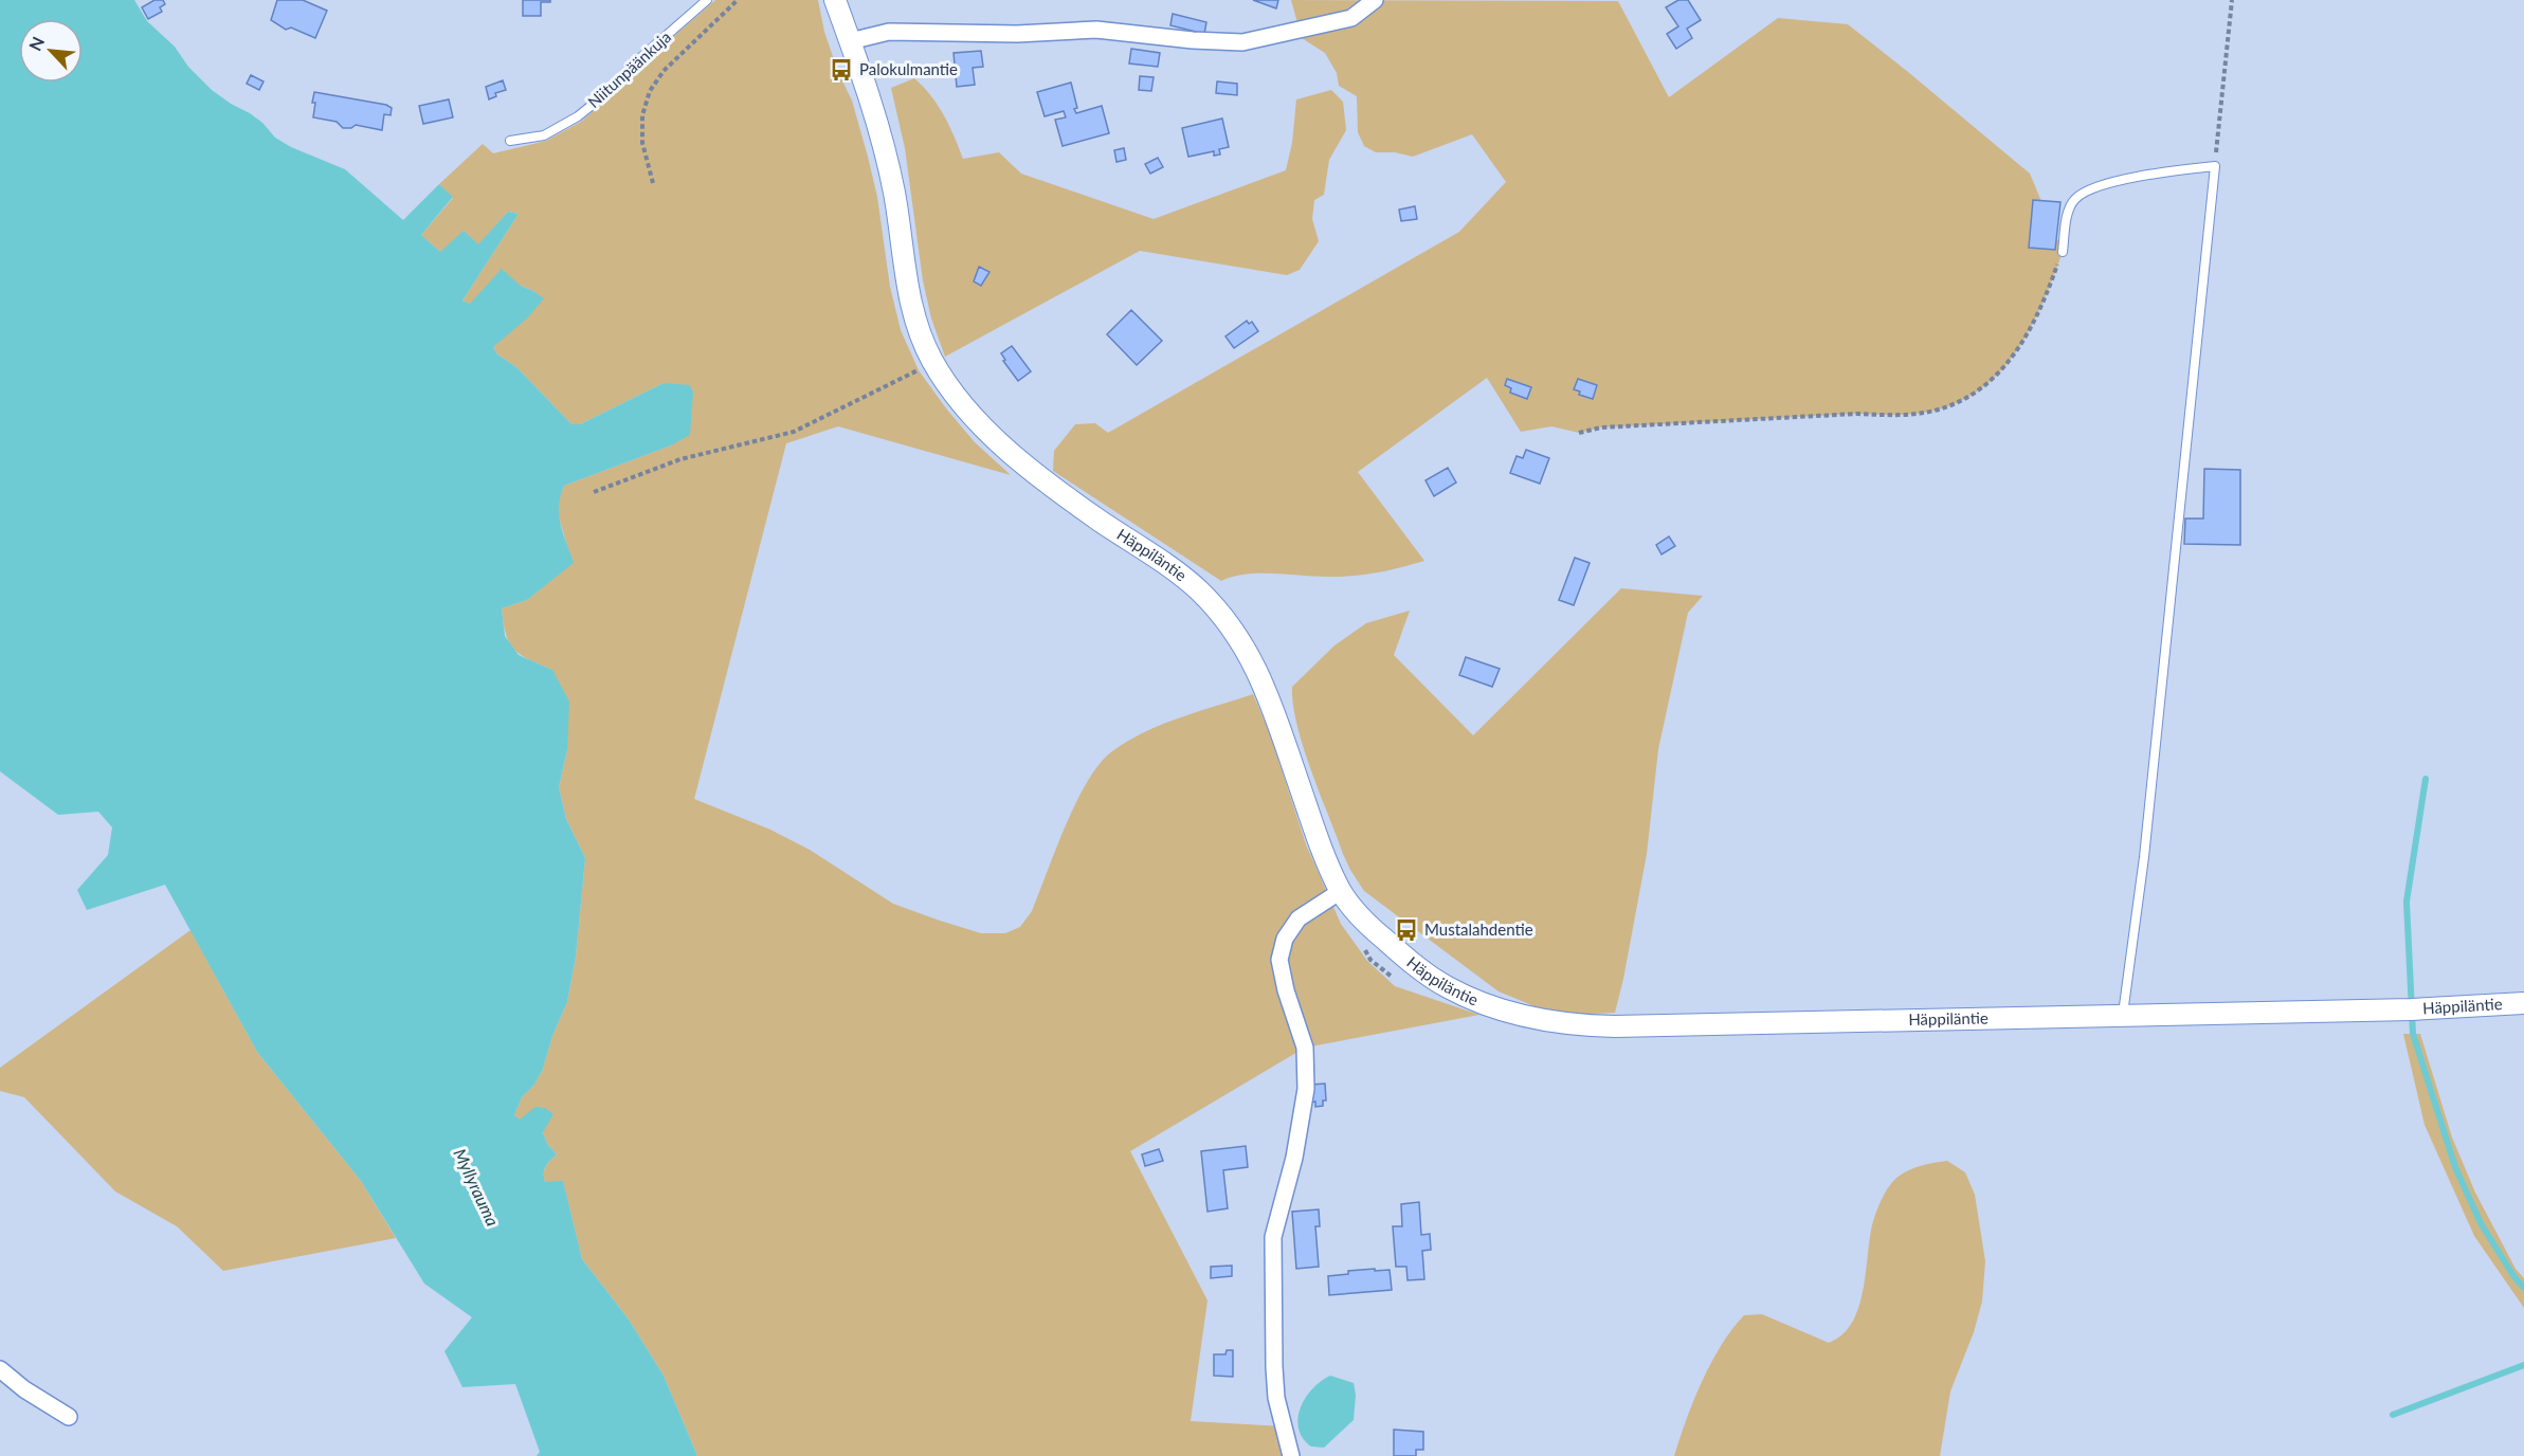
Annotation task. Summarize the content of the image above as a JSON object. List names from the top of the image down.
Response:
{
  "streets": {
    "street": ["Häppiläntie"],
    "lane": ["Niitunpäänkuja"]
  },
  "water": ["Myllyrauma"],
  "places": {
    "bus stop": ["Palokulmantie", "Mustalahdentie"]
  },
  "north": "top left"
}
